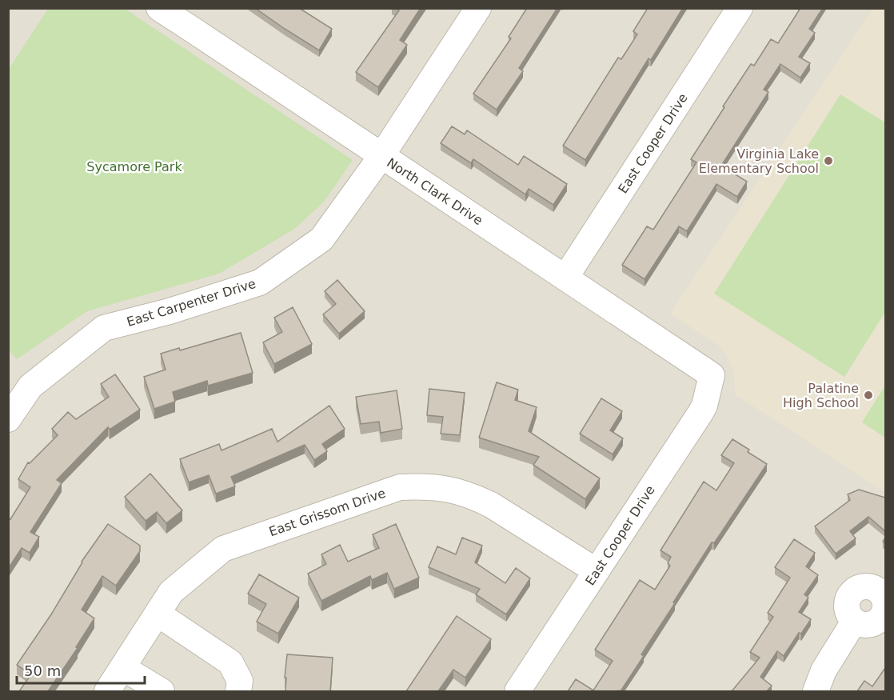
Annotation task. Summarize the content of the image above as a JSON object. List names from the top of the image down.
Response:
{
  "streets": {
    "street": [
      "East Cooper Drive",
      "North Clark Drive",
      "East Carpenter Drive",
      "East Grissom Drive"
    ]
  },
  "crossings": [
    ["East Cooper Drive", "North Clark Drive"],
    ["East Cooper Drive", "East Grissom Drive"],
    ["North Clark Drive", "East Carpenter Drive"]
  ],
  "parks": ["Sycamore Park"],
  "places": ["Virginia Lake Elementary School", "Palatine High School"],
  "scale_bar": "50 m"
}
